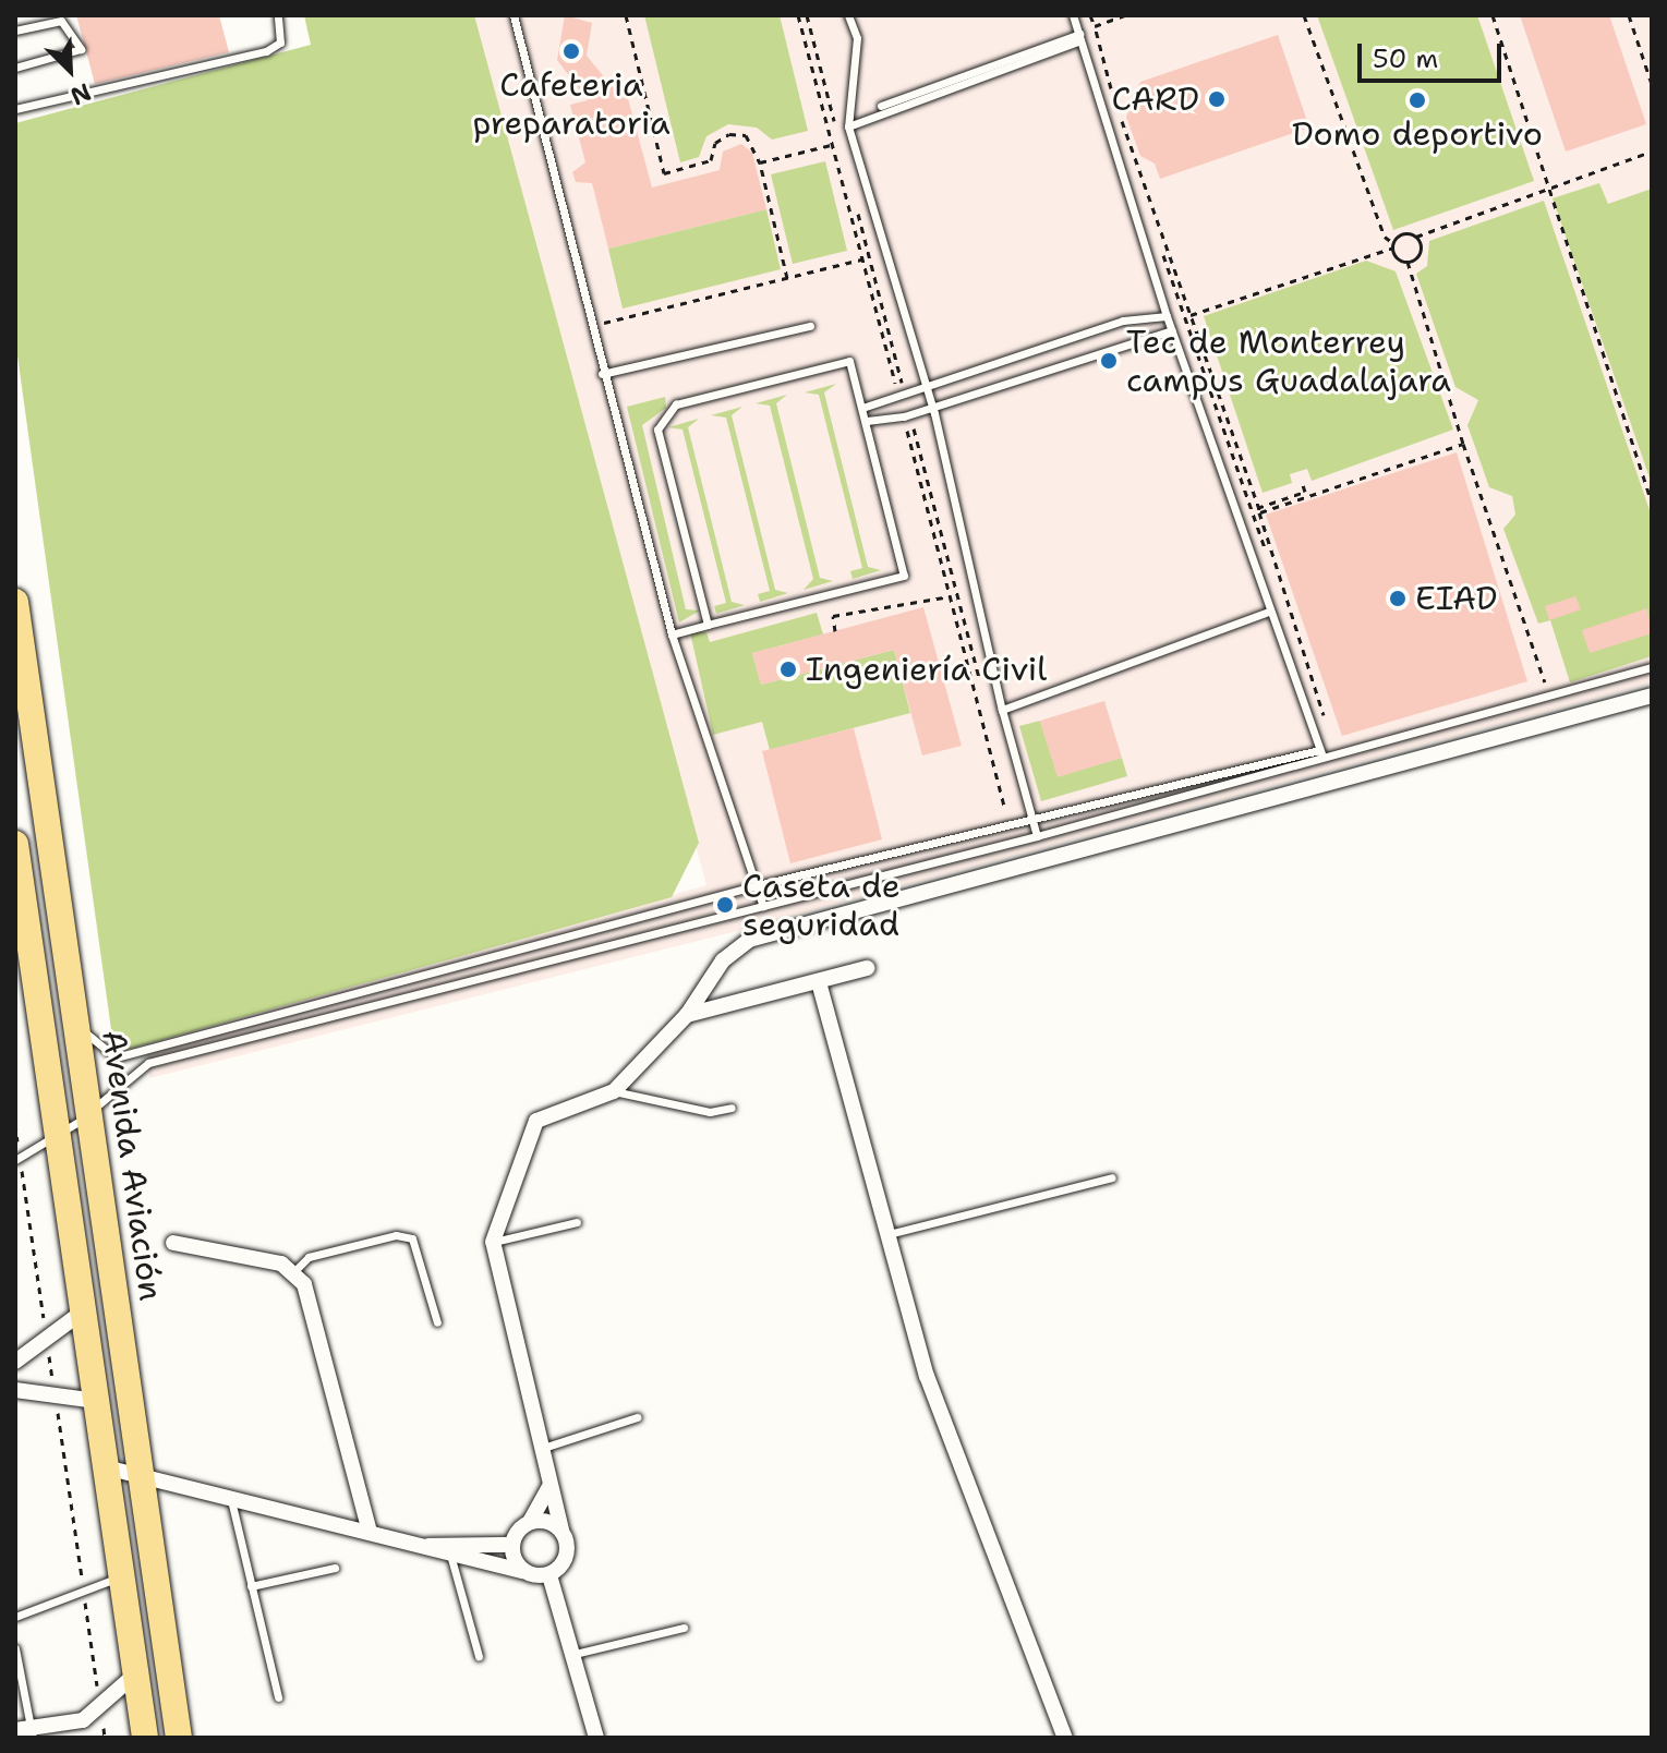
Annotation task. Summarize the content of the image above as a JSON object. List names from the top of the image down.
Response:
{
  "streets": {
    "main road": ["Avenida Aviación"]
  },
  "places": [
    "Cafeteria preparatoria",
    "CARD",
    "Domo deportivo",
    "Tec de Monterrey campus Guadalajara",
    "EIAD",
    "Ingeniería Civil",
    "Caseta de seguridad"
  ],
  "scale_bar": "50 m",
  "north": "bottom right"
}
